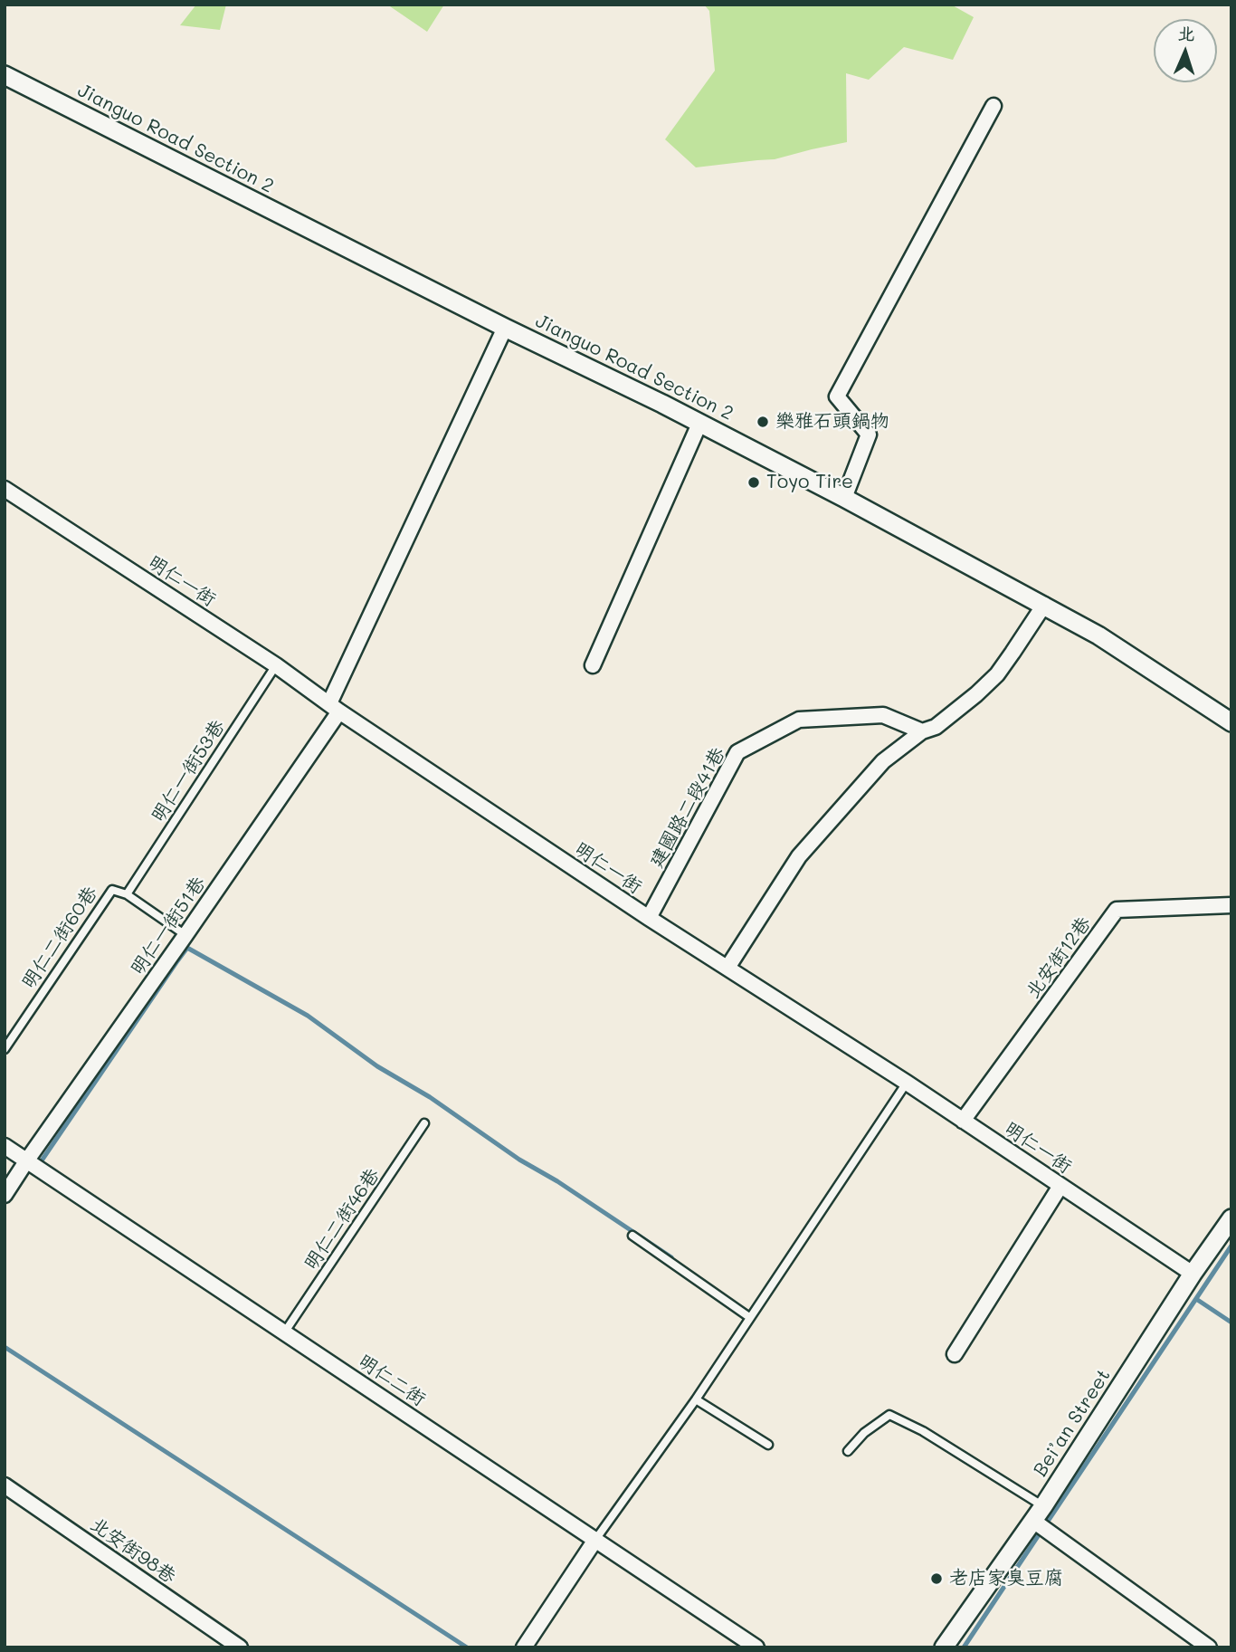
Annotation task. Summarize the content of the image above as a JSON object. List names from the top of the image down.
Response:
{
  "streets": {
    "street": [
      "Jianguo Road Section 2",
      "明仁一街",
      "建國路二段41巷",
      "明仁一街51巷",
      "北安街12巷",
      "明仁二街",
      "Bei’an Street",
      "北安街98巷"
    ],
    "lane": ["明仁一街53巷", "明仁二街60巷", "明仁二街46巷"]
  },
  "crossings": [
    ["Jianguo Road Section 2", "明仁一街51巷"],
    ["明仁一街", "明仁一街53巷"],
    ["明仁一街", "建國路二段41巷"],
    ["明仁一街", "明仁一街51巷"],
    ["明仁一街", "北安街12巷"],
    ["明仁一街", "Bei’an Street"],
    ["明仁一街53巷", "明仁二街60巷"],
    ["明仁一街51巷", "明仁二街"],
    ["明仁二街46巷", "明仁二街"]
  ],
  "places": ["樂雅石頭鍋物", "Toyo Tire", "老店家臭豆腐"],
  "north": "top"
}
